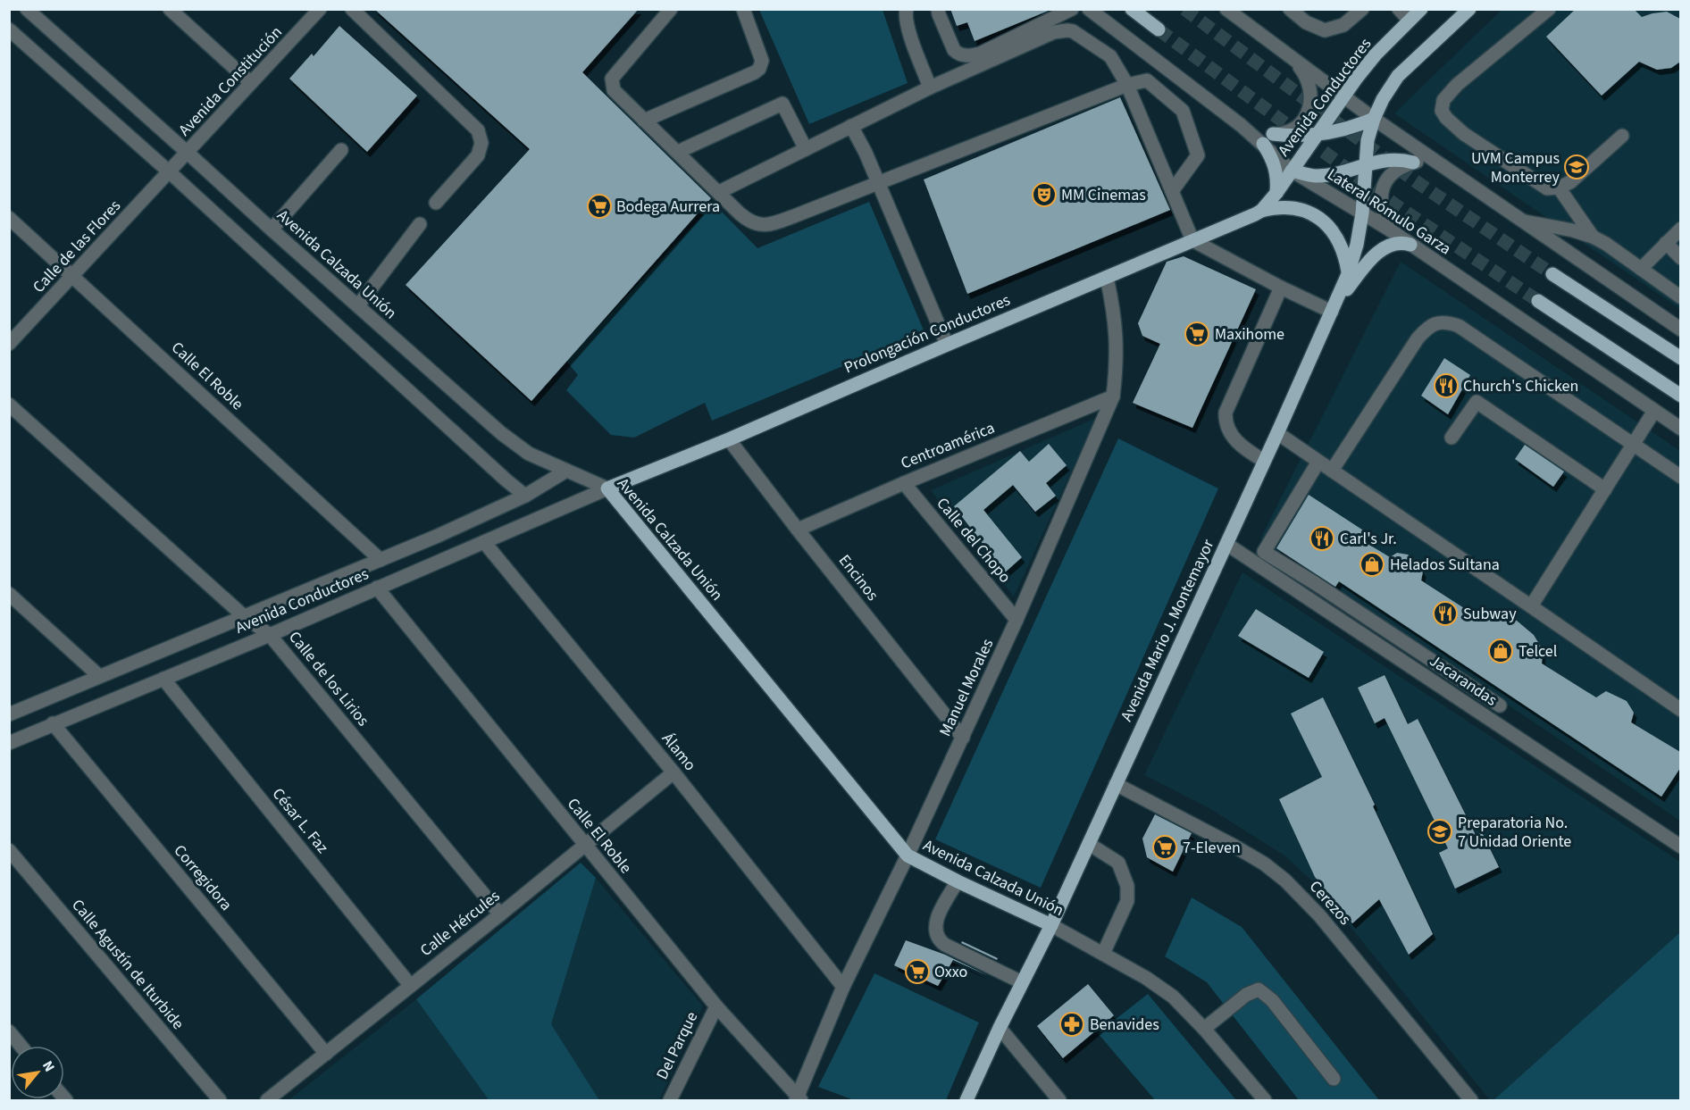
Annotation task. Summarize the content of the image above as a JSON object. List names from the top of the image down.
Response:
{
  "streets": {
    "main road": [
      "Avenida Conductores",
      "Avenida Calzada Unión",
      "Prolongación Conductores",
      "Avenida Mario J. Montemayor"
    ],
    "street": [
      "Avenida Constitución",
      "Lateral Rómulo Garza",
      "Calle de las Flores",
      "Calle El Roble",
      "Centroamérica",
      "Calle del Chopo",
      "Encinos",
      "Calle de los Lirios",
      "Jacarandas",
      "Manuel Morales",
      "Álamo",
      "César L. Faz",
      "Corregidora",
      "Cerezos",
      "Calle Hércules",
      "Calle Agustín de Iturbide",
      "Del Parque"
    ]
  },
  "crossings": [
    ["Avenida Constitución", "Calle de las Flores"],
    ["Avenida Constitución", "Avenida Calzada Unión"],
    ["Avenida Conductores", "Lateral Rómulo Garza"],
    ["Avenida Conductores", "Avenida Calzada Unión"],
    ["Avenida Conductores", "Prolongación Conductores"],
    ["Avenida Conductores", "Calle El Roble"],
    ["Avenida Conductores", "Calle de los Lirios"],
    ["Avenida Conductores", "Álamo"],
    ["Avenida Conductores", "César L. Faz"],
    ["Avenida Conductores", "Corregidora"],
    ["Lateral Rómulo Garza", "Avenida Mario J. Montemayor"],
    ["Calle de las Flores", "Calle El Roble"],
    ["Avenida Calzada Unión", "Prolongación Conductores"],
    ["Avenida Calzada Unión", "Avenida Mario J. Montemayor"],
    ["Avenida Calzada Unión", "Manuel Morales"],
    ["Prolongación Conductores", "Encinos"],
    ["Prolongación Conductores", "Manuel Morales"],
    ["Calle El Roble", "Manuel Morales"],
    ["Calle El Roble", "Calle Hércules"],
    ["Calle El Roble", "Del Parque"],
    ["Centroamérica", "Calle del Chopo"],
    ["Centroamérica", "Encinos"],
    ["Centroamérica", "Manuel Morales"],
    ["Calle del Chopo", "Manuel Morales"],
    ["Encinos", "Manuel Morales"],
    ["Avenida Mario J. Montemayor", "Jacarandas"],
    ["Avenida Mario J. Montemayor", "Cerezos"],
    ["Calle de los Lirios", "Calle Hércules"],
    ["Manuel Morales", "Álamo"],
    ["Álamo", "Calle Hércules"],
    ["César L. Faz", "Calle Hércules"],
    ["Corregidora", "Calle Hércules"]
  ],
  "places": {
    "school or university": ["UVM Campus Monterrey", "Preparatoria No. 7 Unidad Oriente"],
    "theatre": ["MM Cinemas"],
    "supermarket": [
      "Bodega Aurrera",
      "Maxihome",
      "7-Eleven",
      "Oxxo"
    ],
    "restaurant": ["Church's Chicken", "Carl's Jr.", "Subway"],
    "shop": ["Helados Sultana", "Telcel"],
    "pharmacy": ["Benavides"]
  },
  "north": "top right"
}
